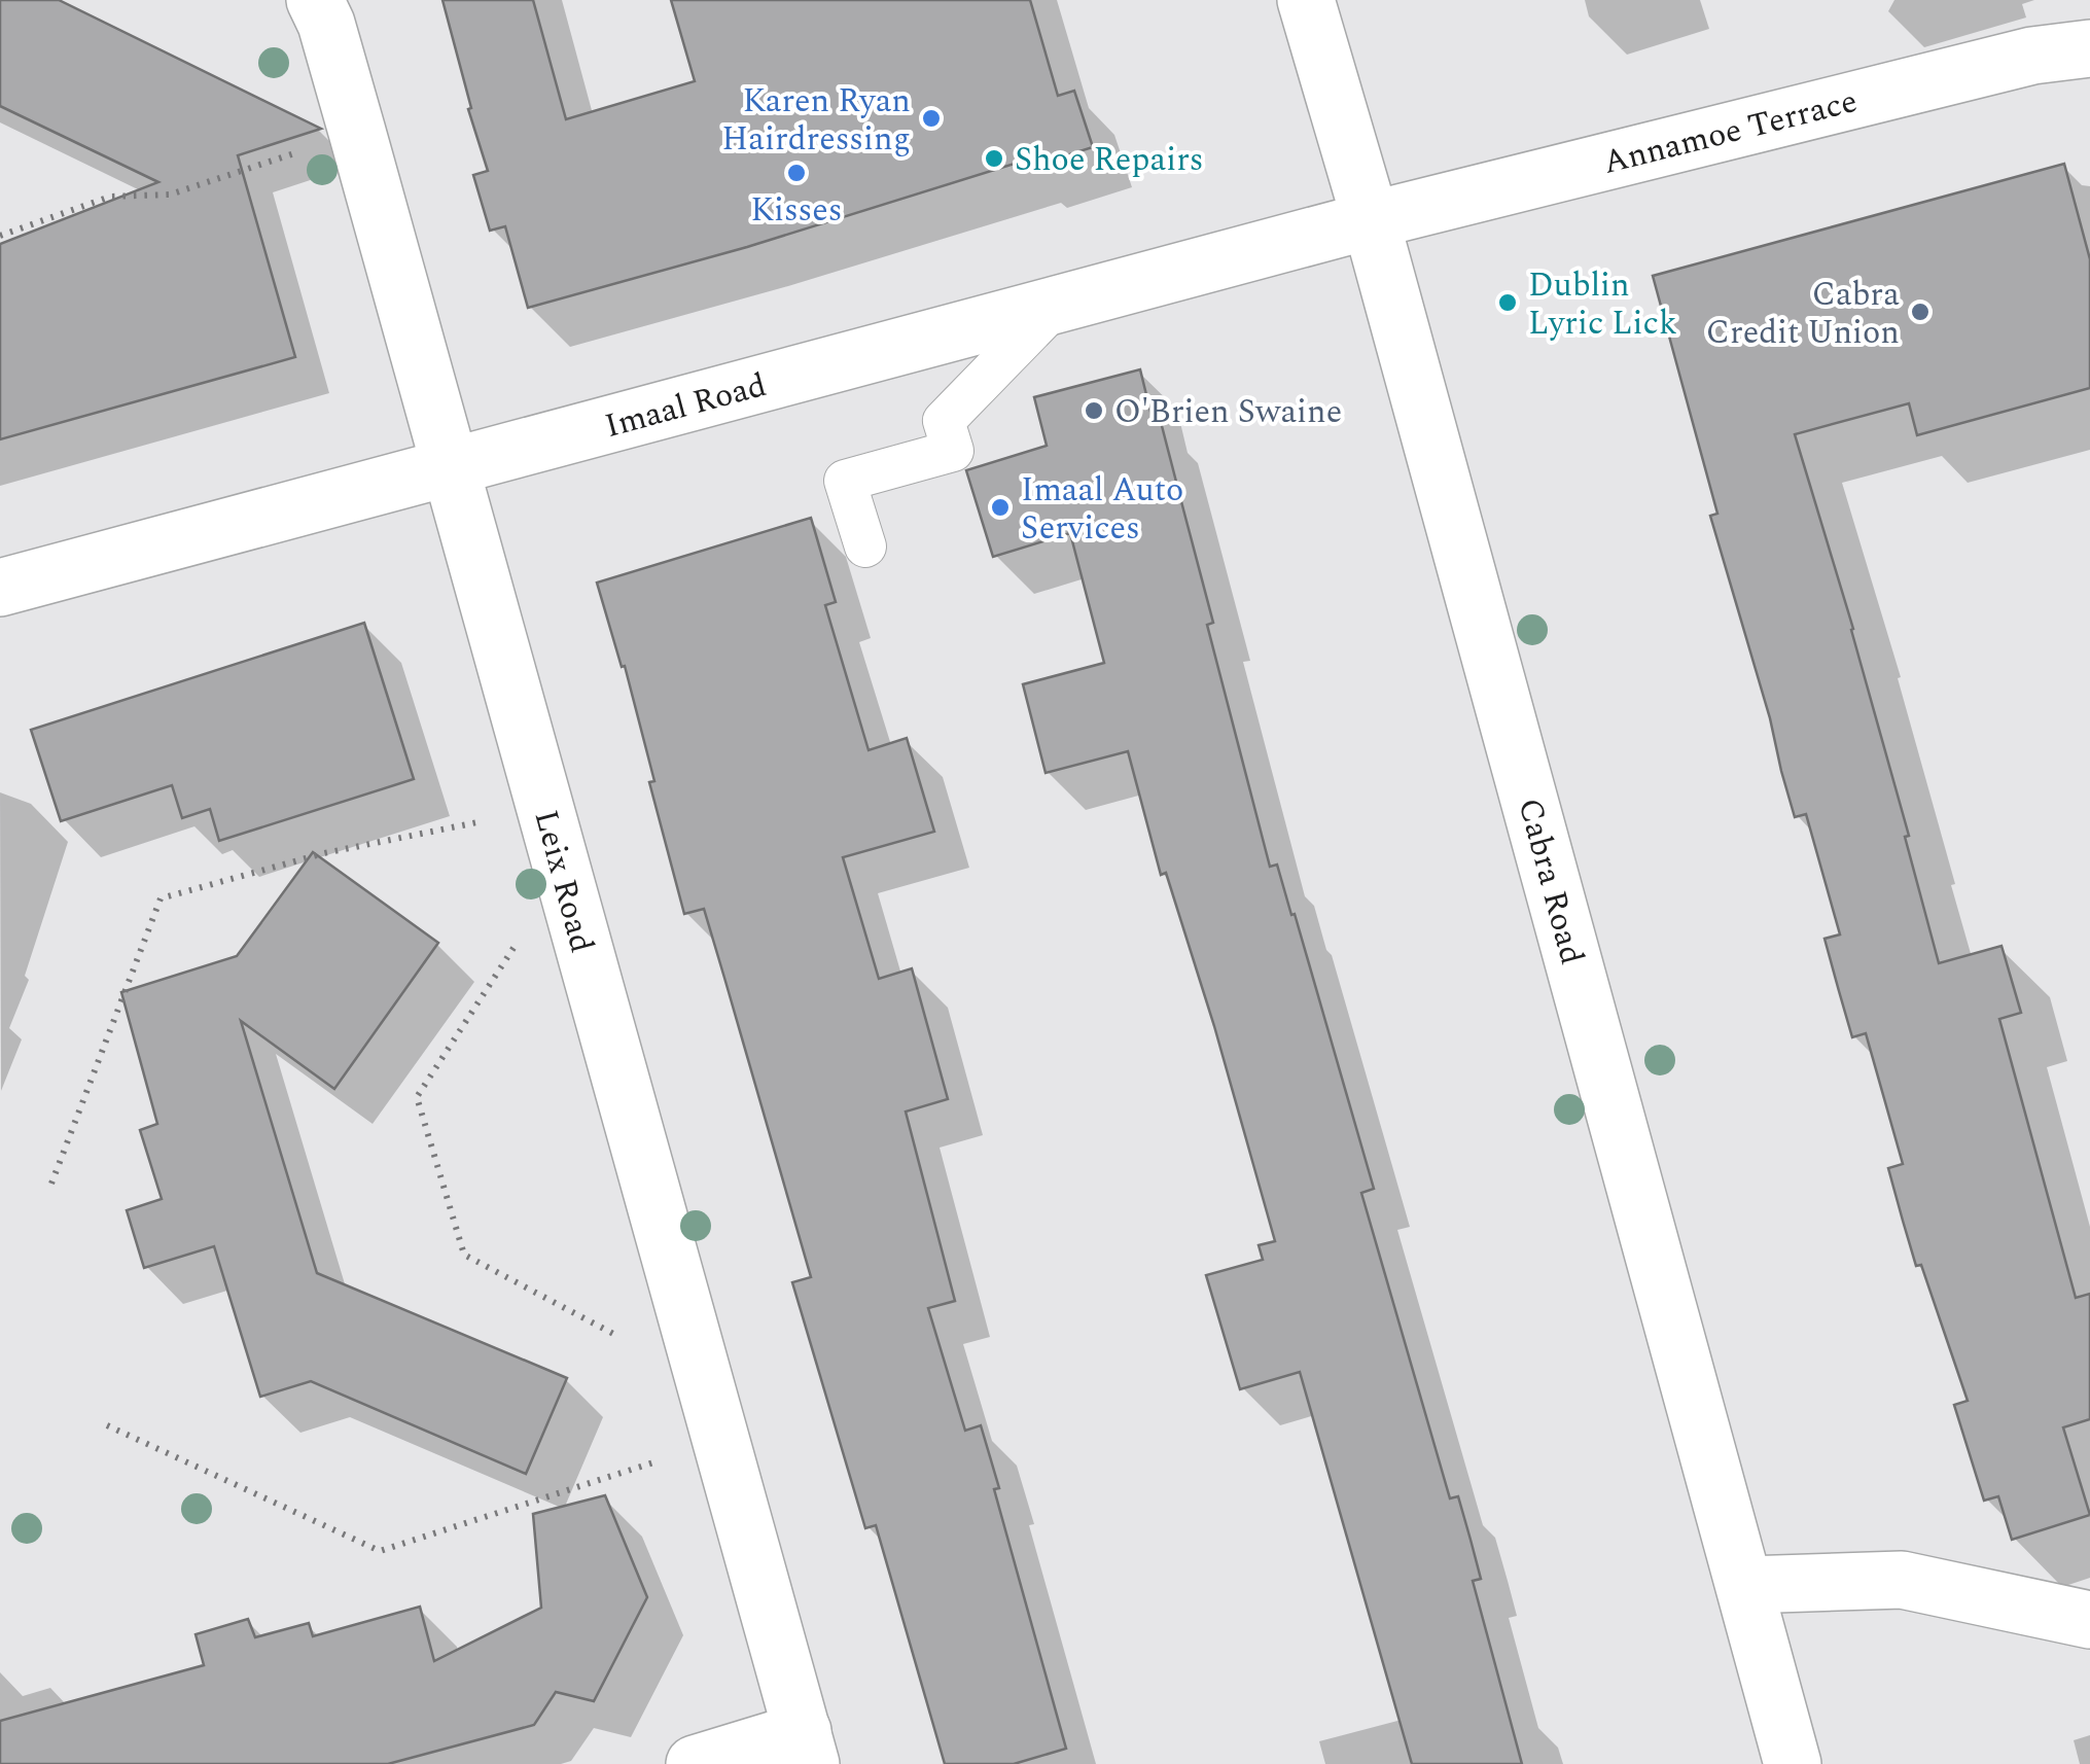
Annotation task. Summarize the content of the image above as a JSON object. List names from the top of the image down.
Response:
{
  "streets": {
    "street": [
      "Annamoe Terrace",
      "Imaal Road",
      "Leix Road",
      "Cabra Road"
    ]
  },
  "crossings": [
    ["Annamoe Terrace", "Imaal Road"],
    ["Annamoe Terrace", "Cabra Road"],
    ["Imaal Road", "Leix Road"],
    ["Imaal Road", "Cabra Road"]
  ],
  "places": [
    "Karen Ryan Hairdressing",
    "Shoe Repairs",
    "Kisses",
    "Dublin Lyric Lick",
    "Cabra Credit Union",
    "O'Brien Swaine",
    "Imaal Auto Services"
  ]
}
